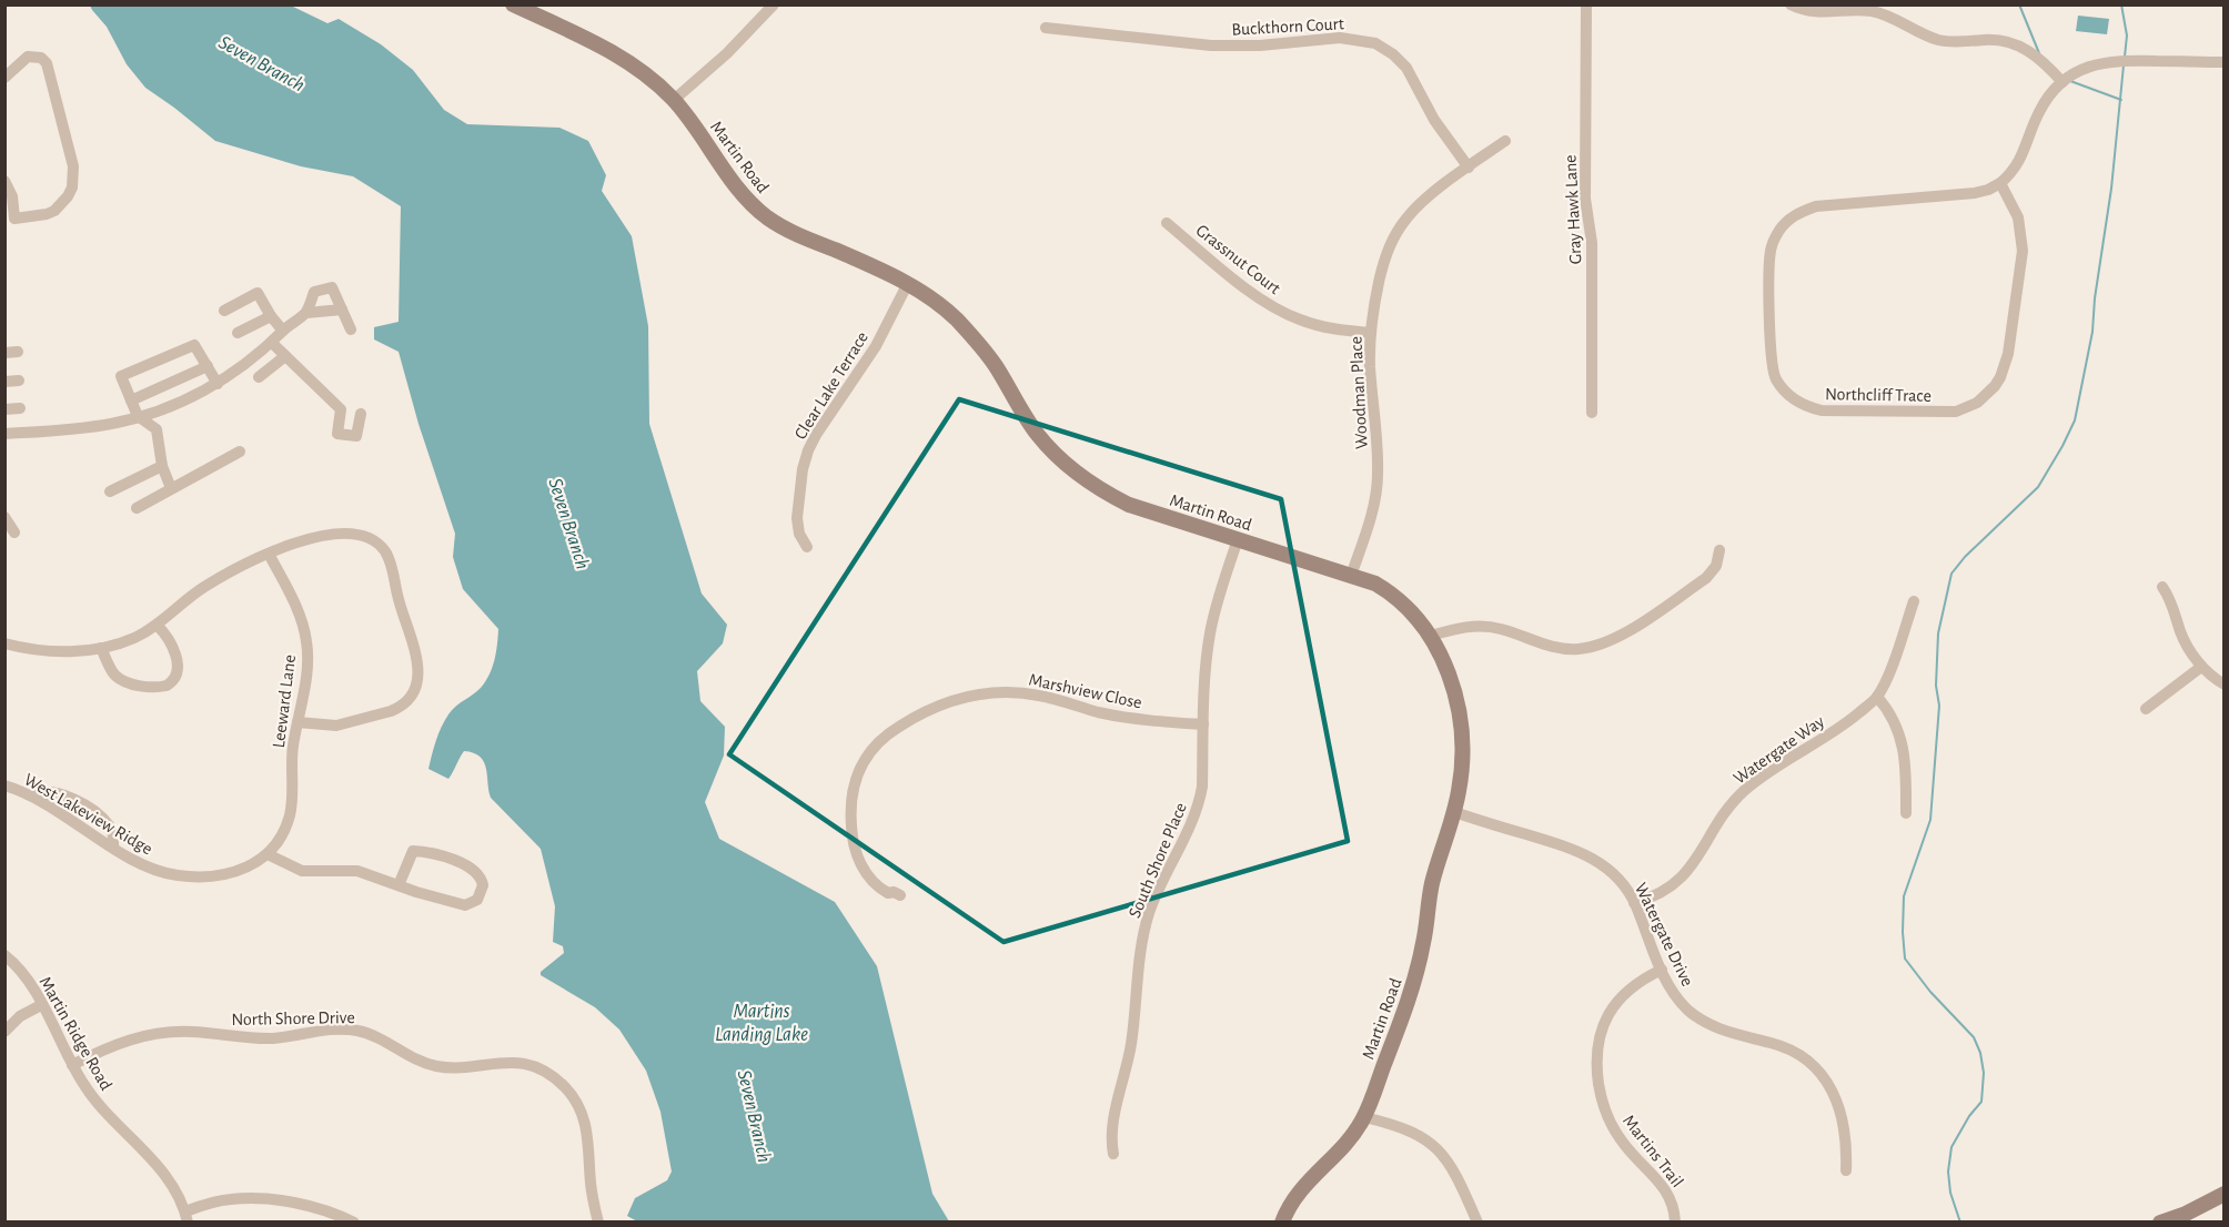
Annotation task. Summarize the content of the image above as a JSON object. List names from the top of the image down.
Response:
{
  "streets": {
    "street": [
      "Buckthorn Court",
      "Martin Road",
      "Gray Hawk Lane",
      "Grassnut Court",
      "Clear Lake Terrace",
      "Woodman Place",
      "Northcliff Trace",
      "Marshview Close",
      "Leeward Lane",
      "Watergate Way",
      "West Lakeview Ridge",
      "South Shore Place",
      "Watergate Drive",
      "North Shore Drive",
      "Martin Ridge Road",
      "Martins Trail"
    ]
  },
  "crossings": [
    ["Buckthorn Court", "Woodman Place"],
    ["Martin Road", "Clear Lake Terrace"],
    ["Martin Road", "Woodman Place"],
    ["Martin Road", "South Shore Place"],
    ["Martin Road", "Watergate Drive"],
    ["Grassnut Court", "Woodman Place"],
    ["Marshview Close", "South Shore Place"],
    ["Leeward Lane", "West Lakeview Ridge"],
    ["Watergate Way", "Watergate Drive"],
    ["Watergate Drive", "Martins Trail"],
    ["North Shore Drive", "Martin Ridge Road"]
  ],
  "water": ["Seven Branch", "Martins Landing Lake"]
}
